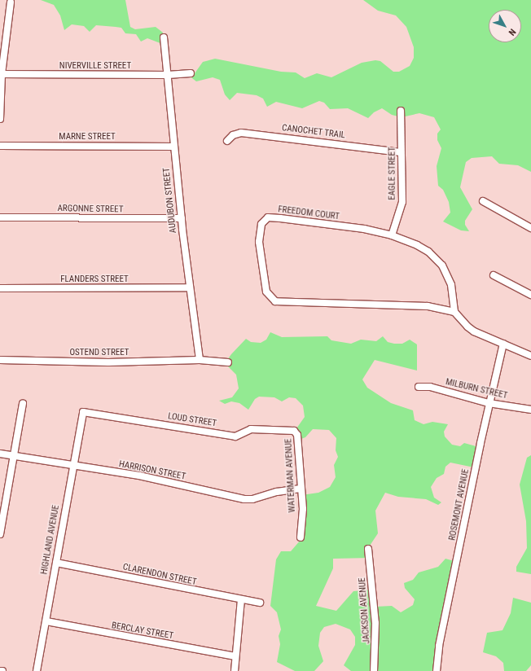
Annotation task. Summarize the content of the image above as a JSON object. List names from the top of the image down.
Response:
{
  "streets": {
    "street": [
      "NIVERVILLE STREET",
      "CANOCHET TRAIL",
      "MARNE STREET",
      "EAGLE STREET",
      "AUDUBON STREET",
      "ARGONNE STREET",
      "FREEDOM COURT",
      "FLANDERS STREET",
      "OSTEND STREET",
      "MILBURN STREET",
      "LOUD STREET",
      "HARRISON STREET",
      "WATERMAN AVENUE",
      "ROSEMONT AVENUE",
      "HIGHLAND AVENUE",
      "CLARENDON STREET",
      "JACKSON AVENUE",
      "BERCLAY STREET"
    ]
  },
  "crossings": [
    ["NIVERVILLE STREET", "AUDUBON STREET"],
    ["CANOCHET TRAIL", "EAGLE STREET"],
    ["MARNE STREET", "AUDUBON STREET"],
    ["EAGLE STREET", "FREEDOM COURT"],
    ["AUDUBON STREET", "ARGONNE STREET"],
    ["AUDUBON STREET", "FLANDERS STREET"],
    ["AUDUBON STREET", "OSTEND STREET"],
    ["MILBURN STREET", "ROSEMONT AVENUE"],
    ["LOUD STREET", "WATERMAN AVENUE"],
    ["LOUD STREET", "HIGHLAND AVENUE"],
    ["HARRISON STREET", "WATERMAN AVENUE"],
    ["HARRISON STREET", "HIGHLAND AVENUE"],
    ["HIGHLAND AVENUE", "CLARENDON STREET"],
    ["HIGHLAND AVENUE", "BERCLAY STREET"]
  ],
  "north": "bottom right"
}
